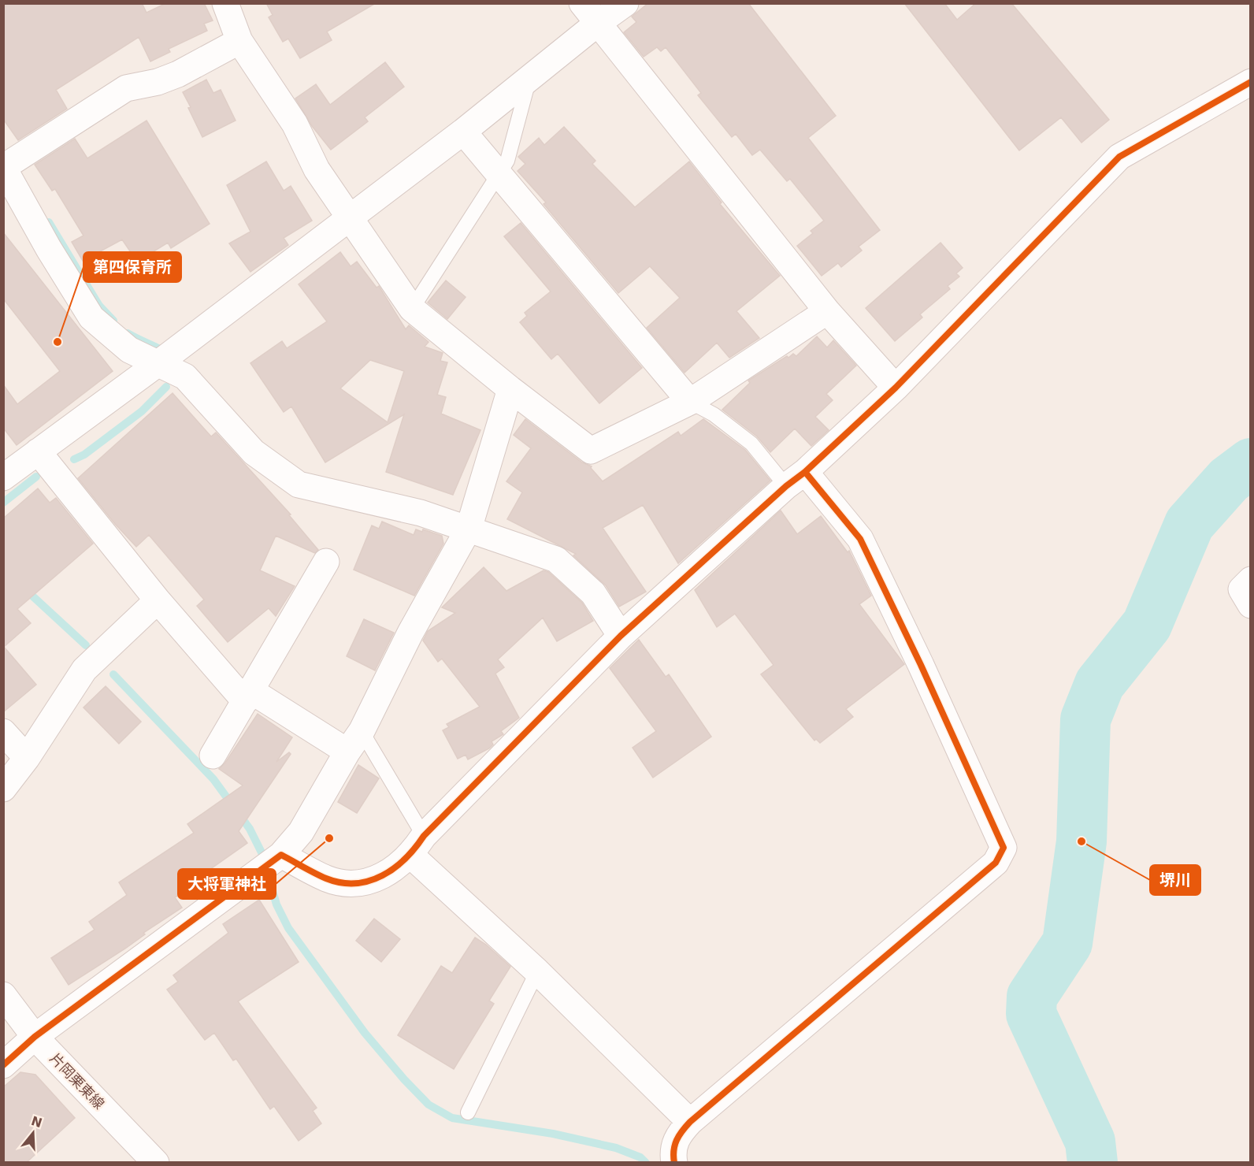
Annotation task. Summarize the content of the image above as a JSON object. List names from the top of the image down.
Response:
{
  "streets": {
    "street": ["片岡栗東線"]
  },
  "places": ["第四保育所", "大将軍神社", "堺川"],
  "north": "top"
}
